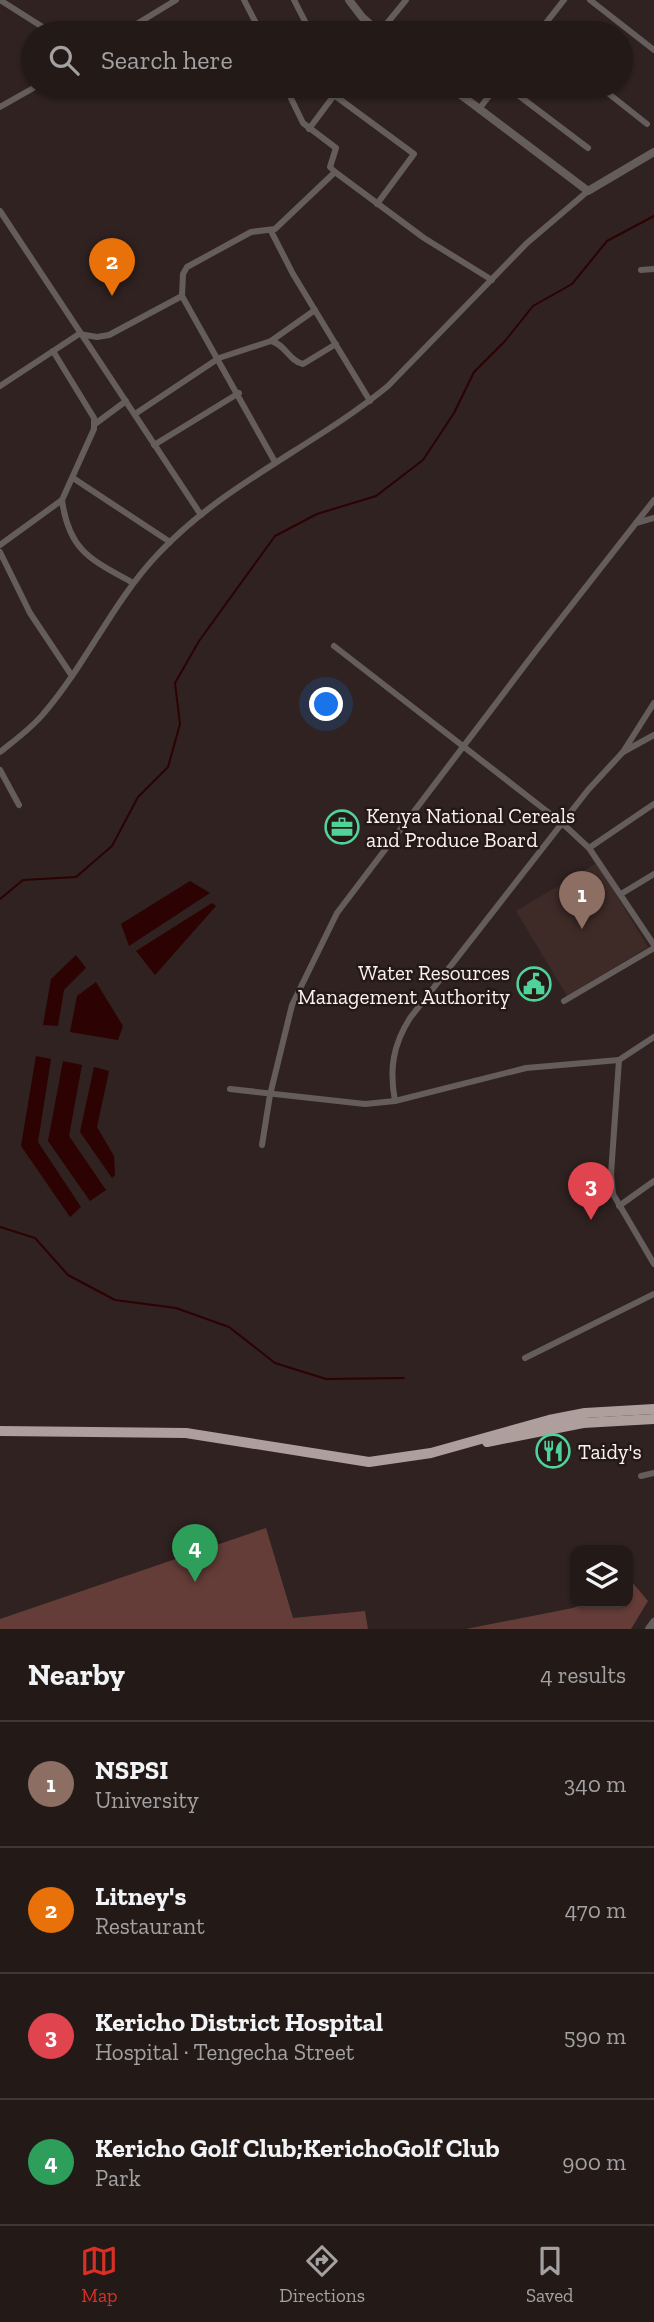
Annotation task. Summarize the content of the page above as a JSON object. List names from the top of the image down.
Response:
{
  "places": {
    "office": ["Kenya National Cereals and Produce Board"],
    "public building": ["Water Resources Management Authority"],
    "restaurant": ["Taidy's"]
  },
  "page": {
    "search": "Search here",
    "pins": [
      "2",
      "1",
      "3",
      "4"
    ],
    "heading": ["Nearby", "4 results"],
    "list": [
      {
        "mark": "1",
        "name": "NSPSI",
        "note": "University",
        "value": "340 m"
      },
      {
        "mark": "2",
        "name": "Litney's",
        "note": "Restaurant",
        "value": "470 m"
      },
      {
        "mark": "3",
        "name": "Kericho District Hospital",
        "note": "Hospital · Tengecha Street",
        "value": "590 m"
      },
      {
        "mark": "4",
        "name": "Kericho Golf Club;KerichoGolf Club",
        "note": "Park",
        "value": "900 m"
      }
    ],
    "nav": ["Map", "Directions", "Saved"]
  }
}
